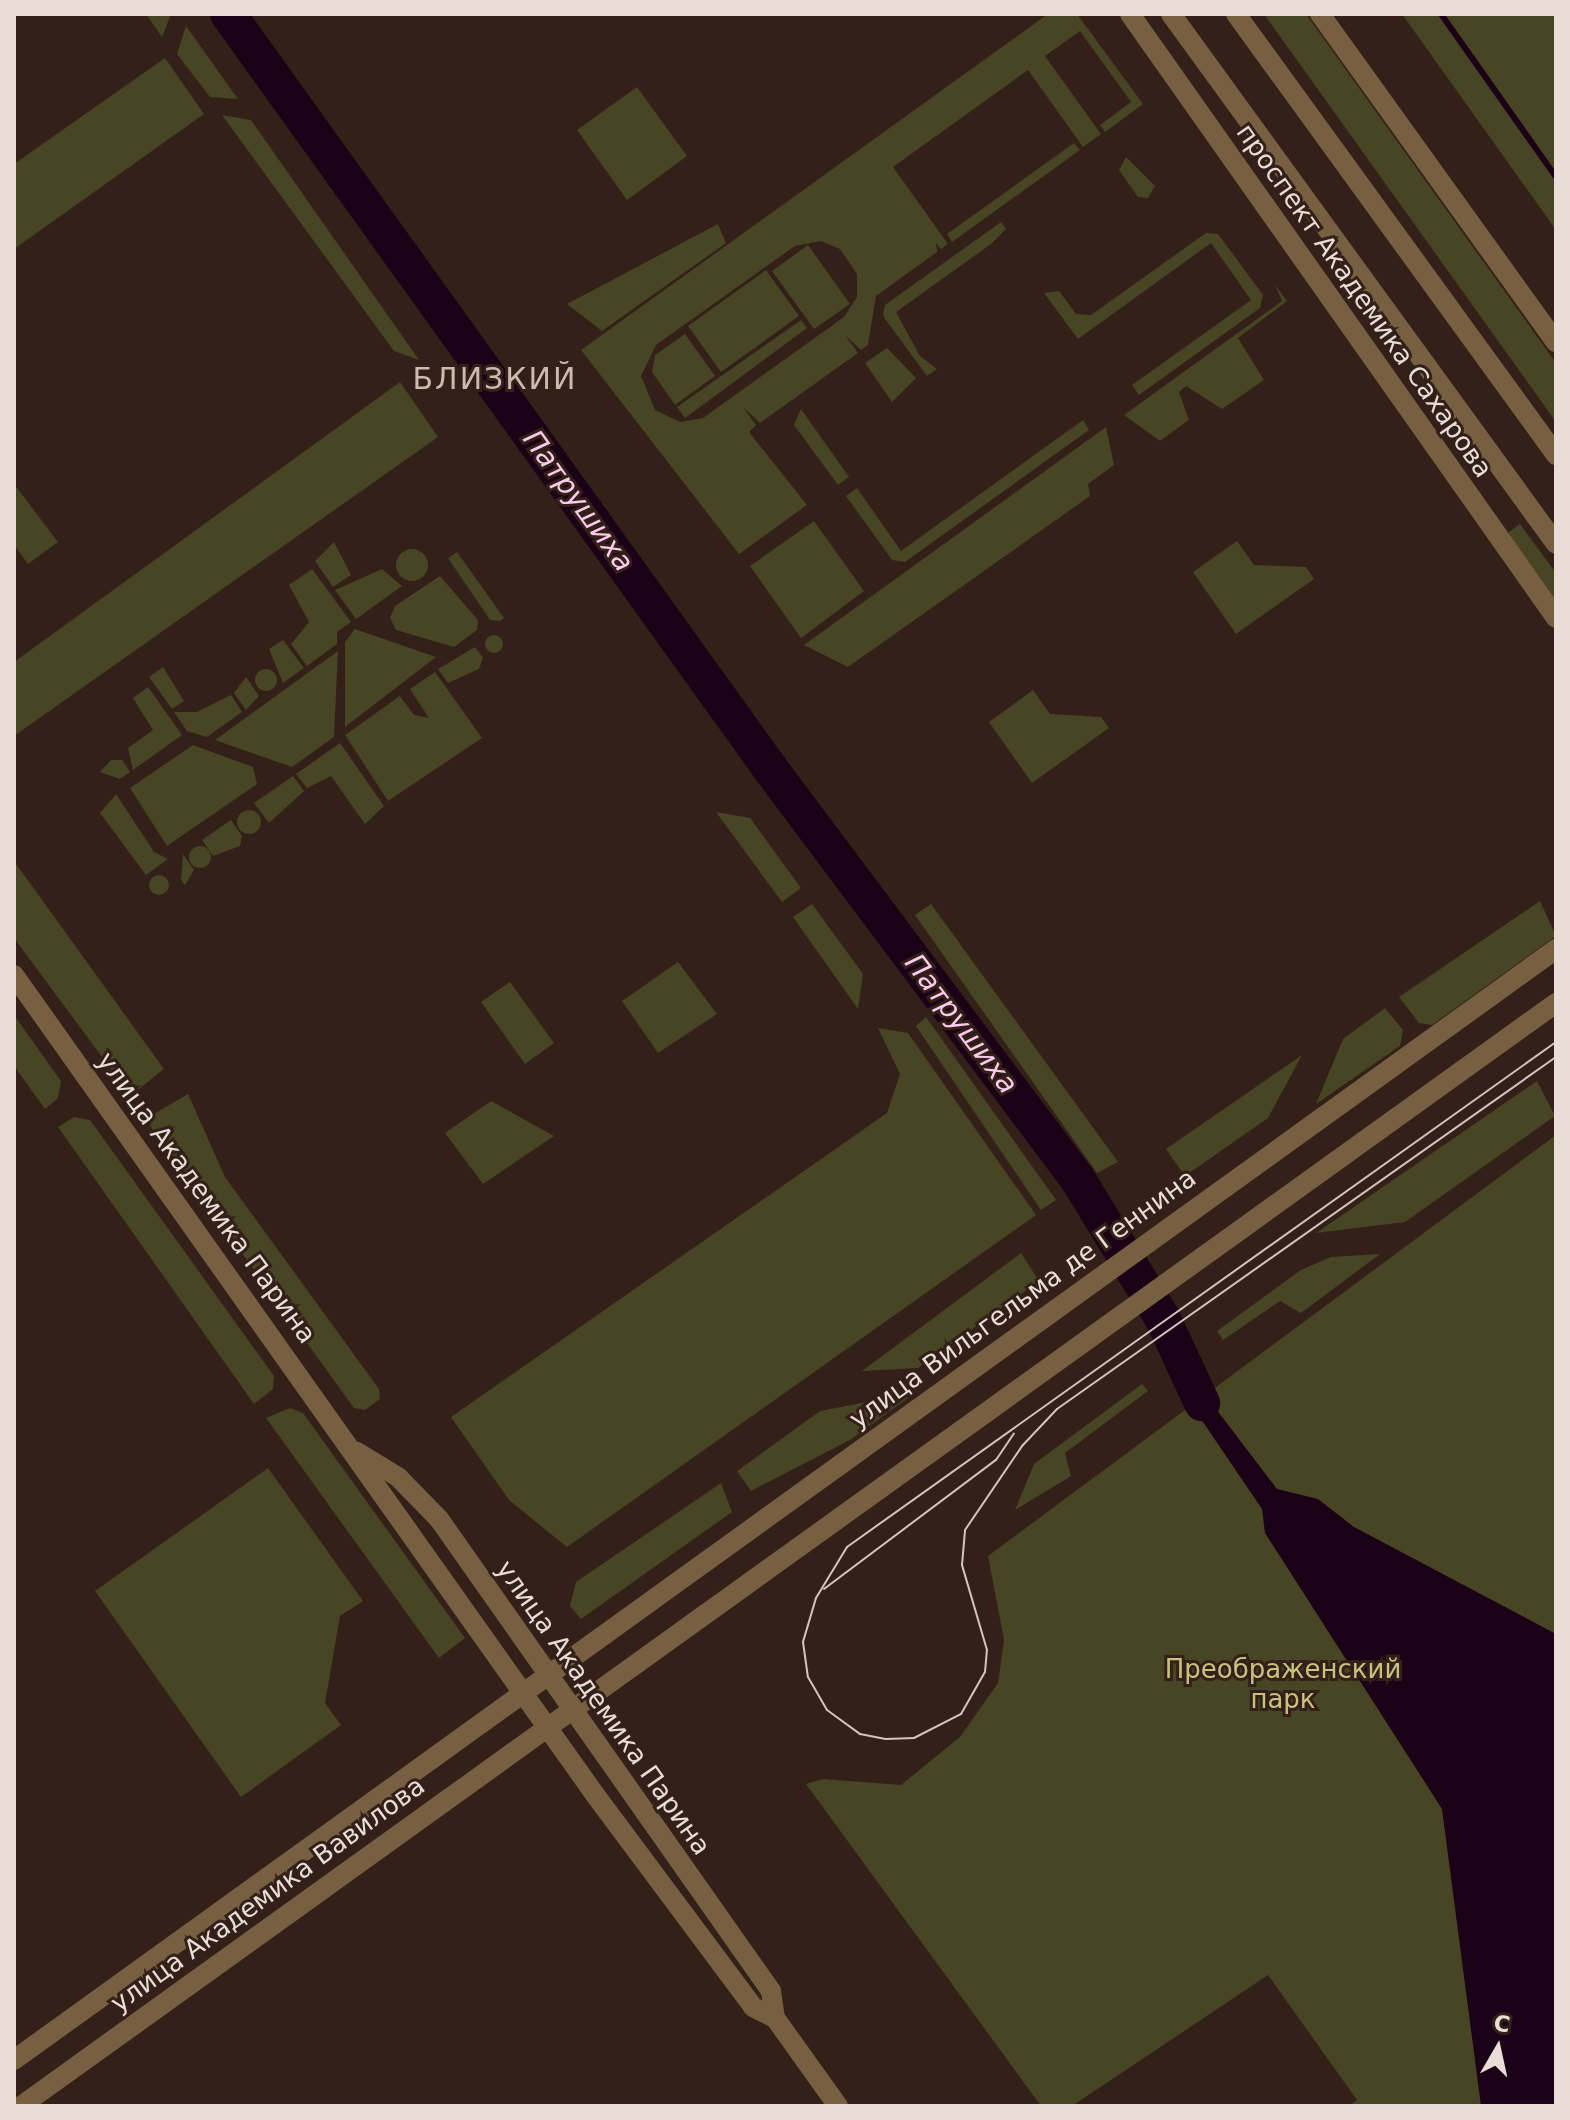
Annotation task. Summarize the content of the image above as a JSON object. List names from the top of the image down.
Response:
{
  "streets": {
    "street": [
      "проспект Академика Сахарова",
      "улица Академика Парина",
      "улица Вильгельма де Геннина",
      "улица Академика Вавилова"
    ]
  },
  "crossings": [
    ["улица Академика Парина", "улица Вильгельма де Геннина"],
    ["улица Академика Парина", "улица Академика Вавилова"],
    ["улица Вильгельма де Геннина", "улица Академика Вавилова"]
  ],
  "districts": ["БЛИЗКИЙ"],
  "water": ["Патрушиха"],
  "parks": ["Преображенский парк"],
  "north": "top"
}
